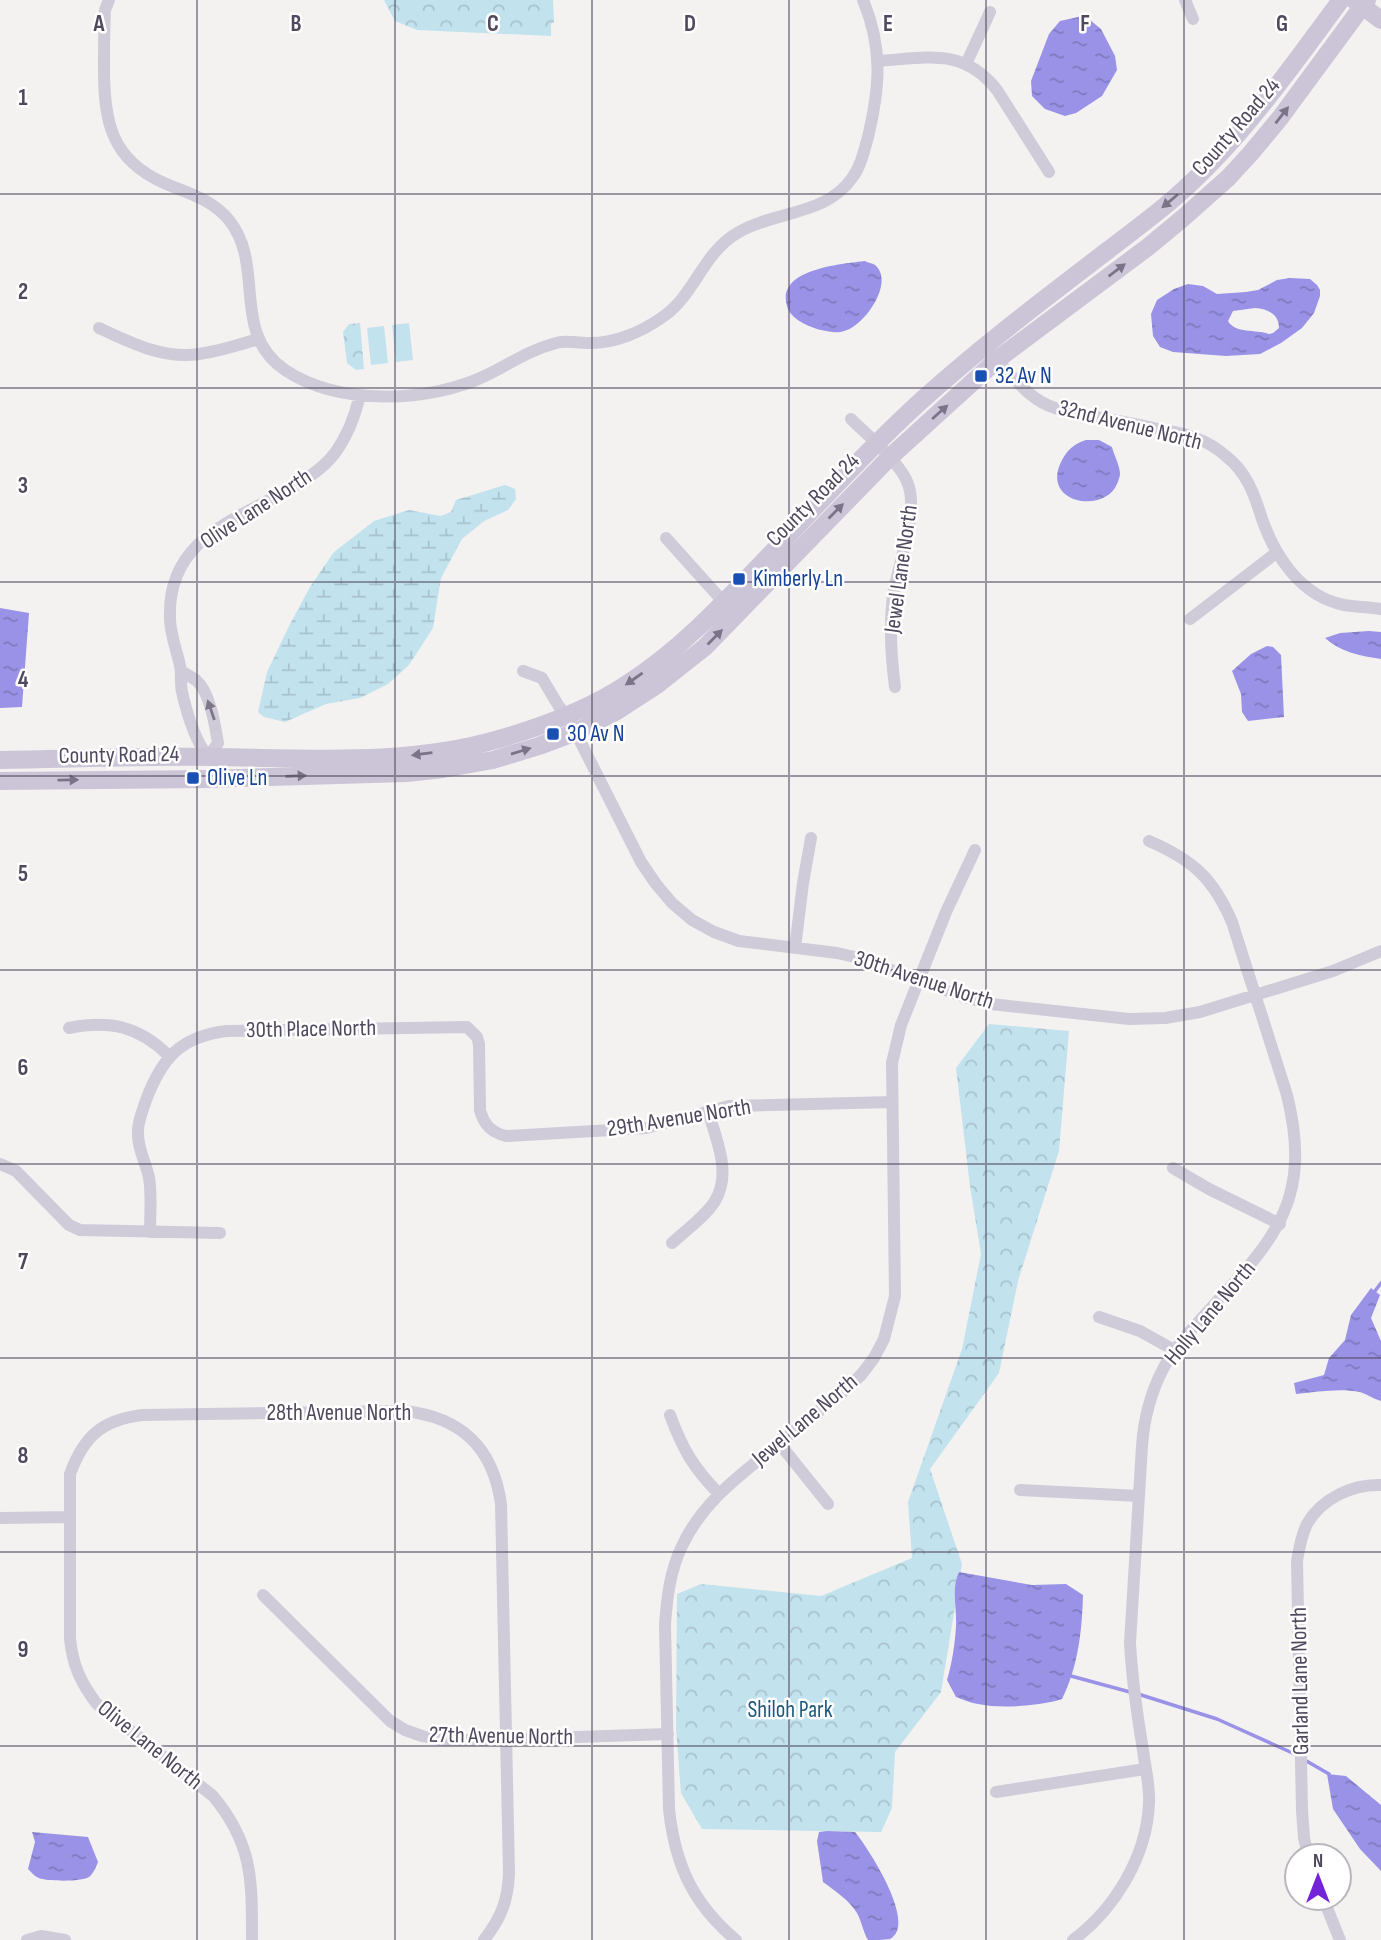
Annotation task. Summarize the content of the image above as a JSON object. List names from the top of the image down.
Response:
{
  "streets": {
    "street": [
      "County Road 24",
      "32nd Avenue North",
      "Olive Lane North",
      "Jewel Lane North",
      "30th Avenue North",
      "30th Place North",
      "29th Avenue North",
      "Holly Lane North",
      "28th Avenue North",
      "Garland Lane North",
      "27th Avenue North"
    ]
  },
  "crossings": [
    ["County Road 24", "32nd Avenue North"],
    ["County Road 24", "Olive Lane North"],
    ["County Road 24", "Jewel Lane North"],
    ["County Road 24", "30th Avenue North"],
    ["Olive Lane North", "28th Avenue North"],
    ["Jewel Lane North", "30th Avenue North"],
    ["Jewel Lane North", "29th Avenue North"],
    ["Jewel Lane North", "27th Avenue North"],
    ["30th Avenue North", "Holly Lane North"],
    ["30th Place North", "29th Avenue North"],
    ["28th Avenue North", "27th Avenue North"]
  ],
  "parks": ["Shiloh Park"],
  "places": {
    "transit": [
      "32 Av N",
      "Kimberly Ln",
      "30 Av N",
      "Olive Ln"
    ]
  },
  "north": "top",
  "grid": {
    "columns": [
      "A",
      "B",
      "C",
      "D",
      "E",
      "F",
      "G"
    ],
    "rows": [
      "1",
      "2",
      "3",
      "4",
      "5",
      "6",
      "7",
      "8",
      "9"
    ]
  }
}
